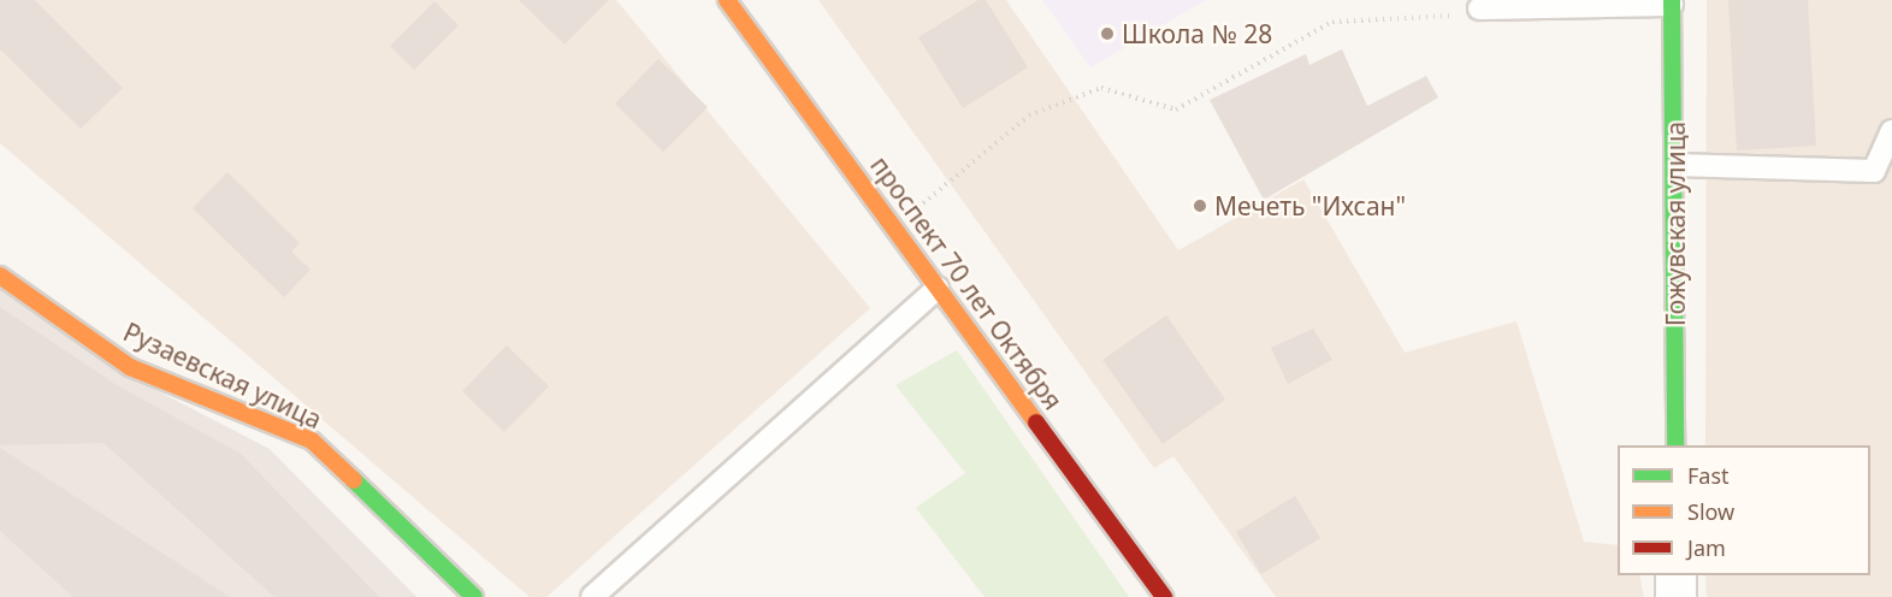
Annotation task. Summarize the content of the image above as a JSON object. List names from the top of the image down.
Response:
{
  "streets": {
    "street": ["Гожувская улица", "проспект 70 лет Октября", "Рузаевская улица"]
  },
  "places": ["Школа № 28", "Мечеть \"Ихсан\""],
  "legend": ["Fast", "Slow", "Jam"]
}
